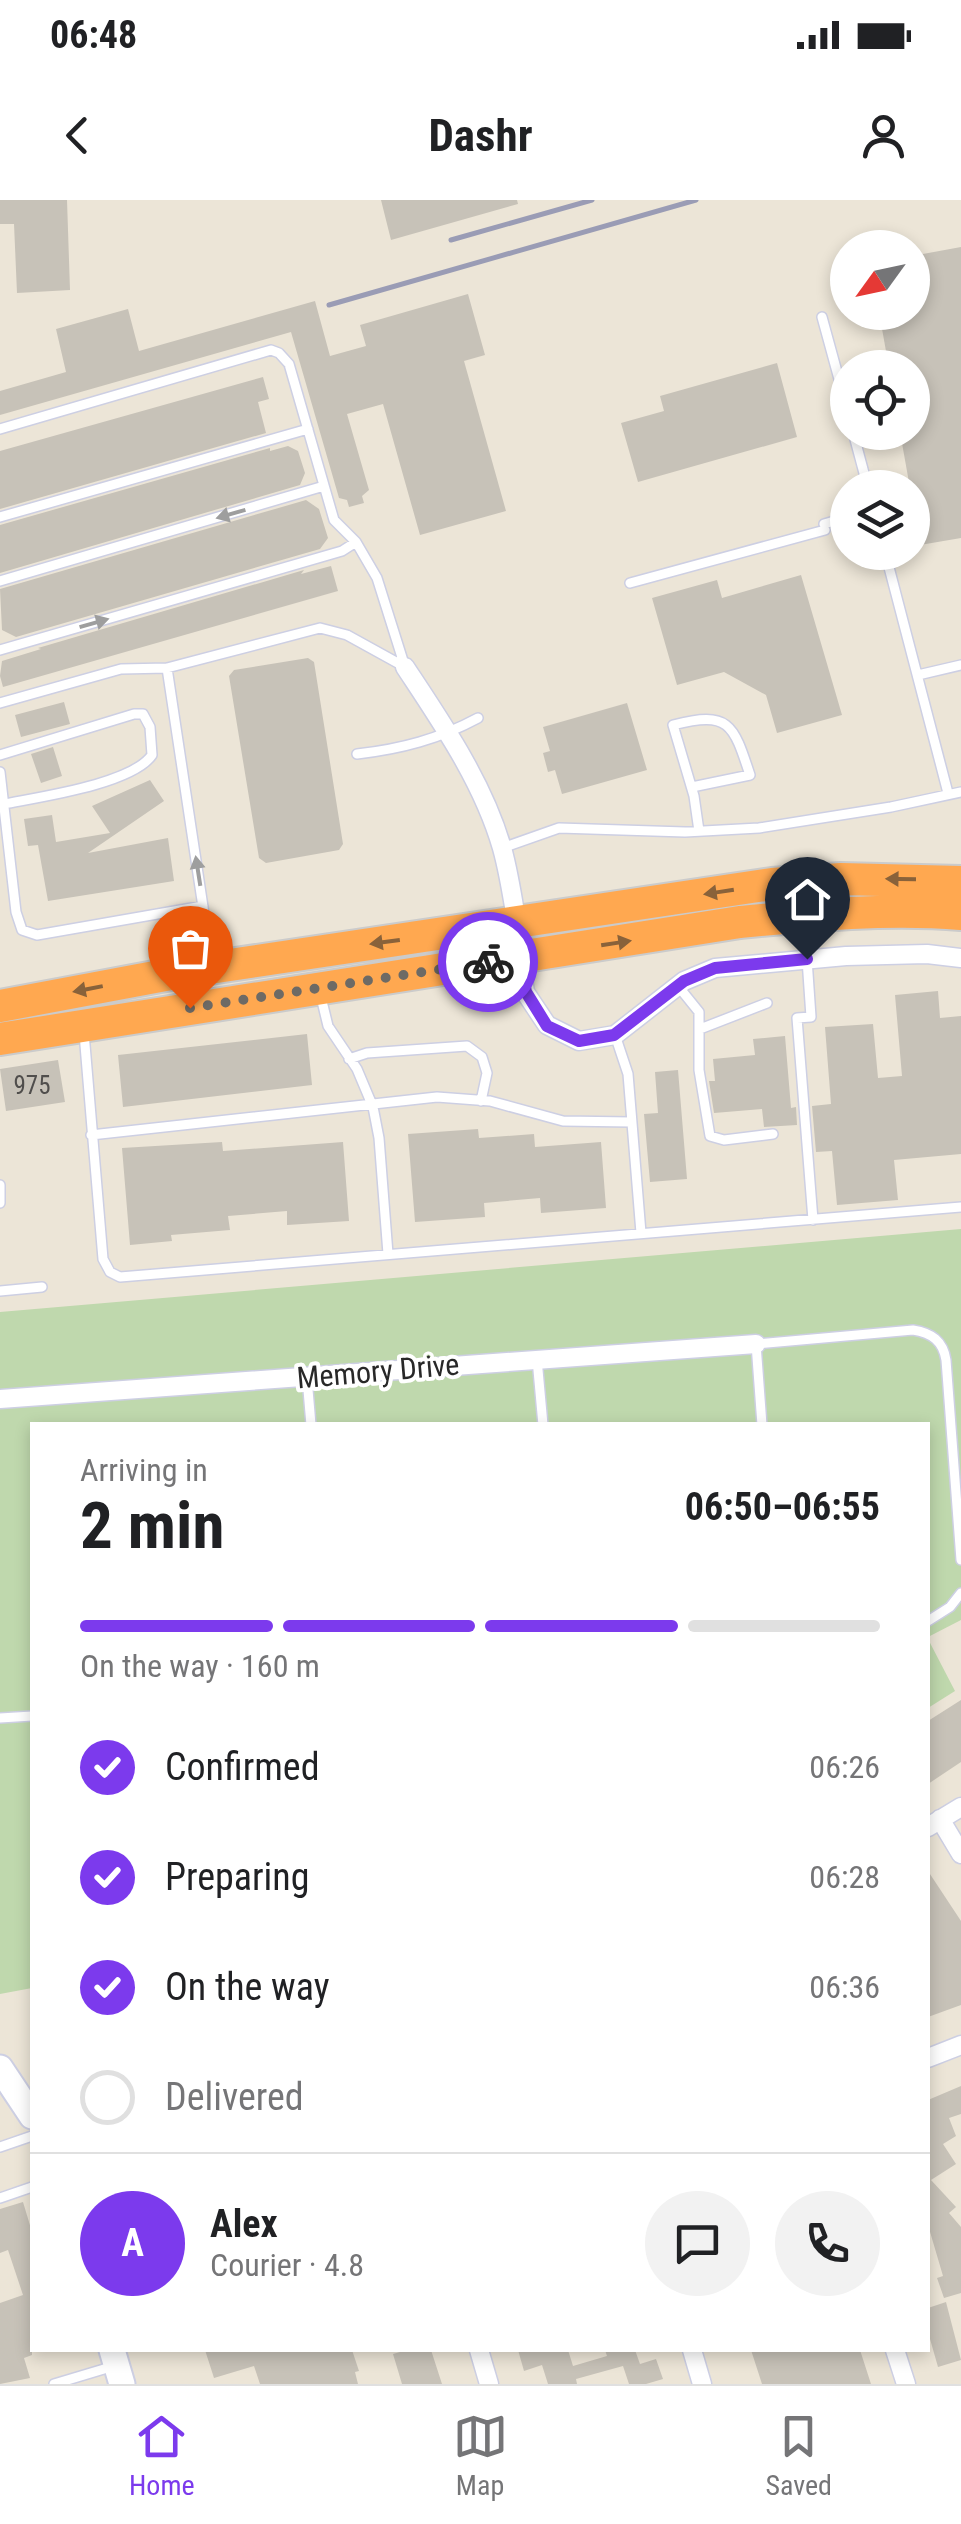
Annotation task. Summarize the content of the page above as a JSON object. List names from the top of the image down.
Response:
{
  "streets": {
    "street": ["Memory Drive"]
  },
  "house_numbers": ["975"],
  "north": "bottom left",
  "page": {
    "status": "06:48",
    "header": "Dashr",
    "heading": ["2 min", "Arriving in", "06:50–06:55"],
    "panel": ["Alex", "Courier · 4.8"],
    "bar": "On the way · 160 m",
    "list": [
      ["Confirmed", "06:26"],
      ["Preparing", "06:28"],
      ["On the way", "06:36"],
      "Delivered"
    ],
    "round": "A",
    "tabs": ["Home", "Map", "Saved"]
  }
}
